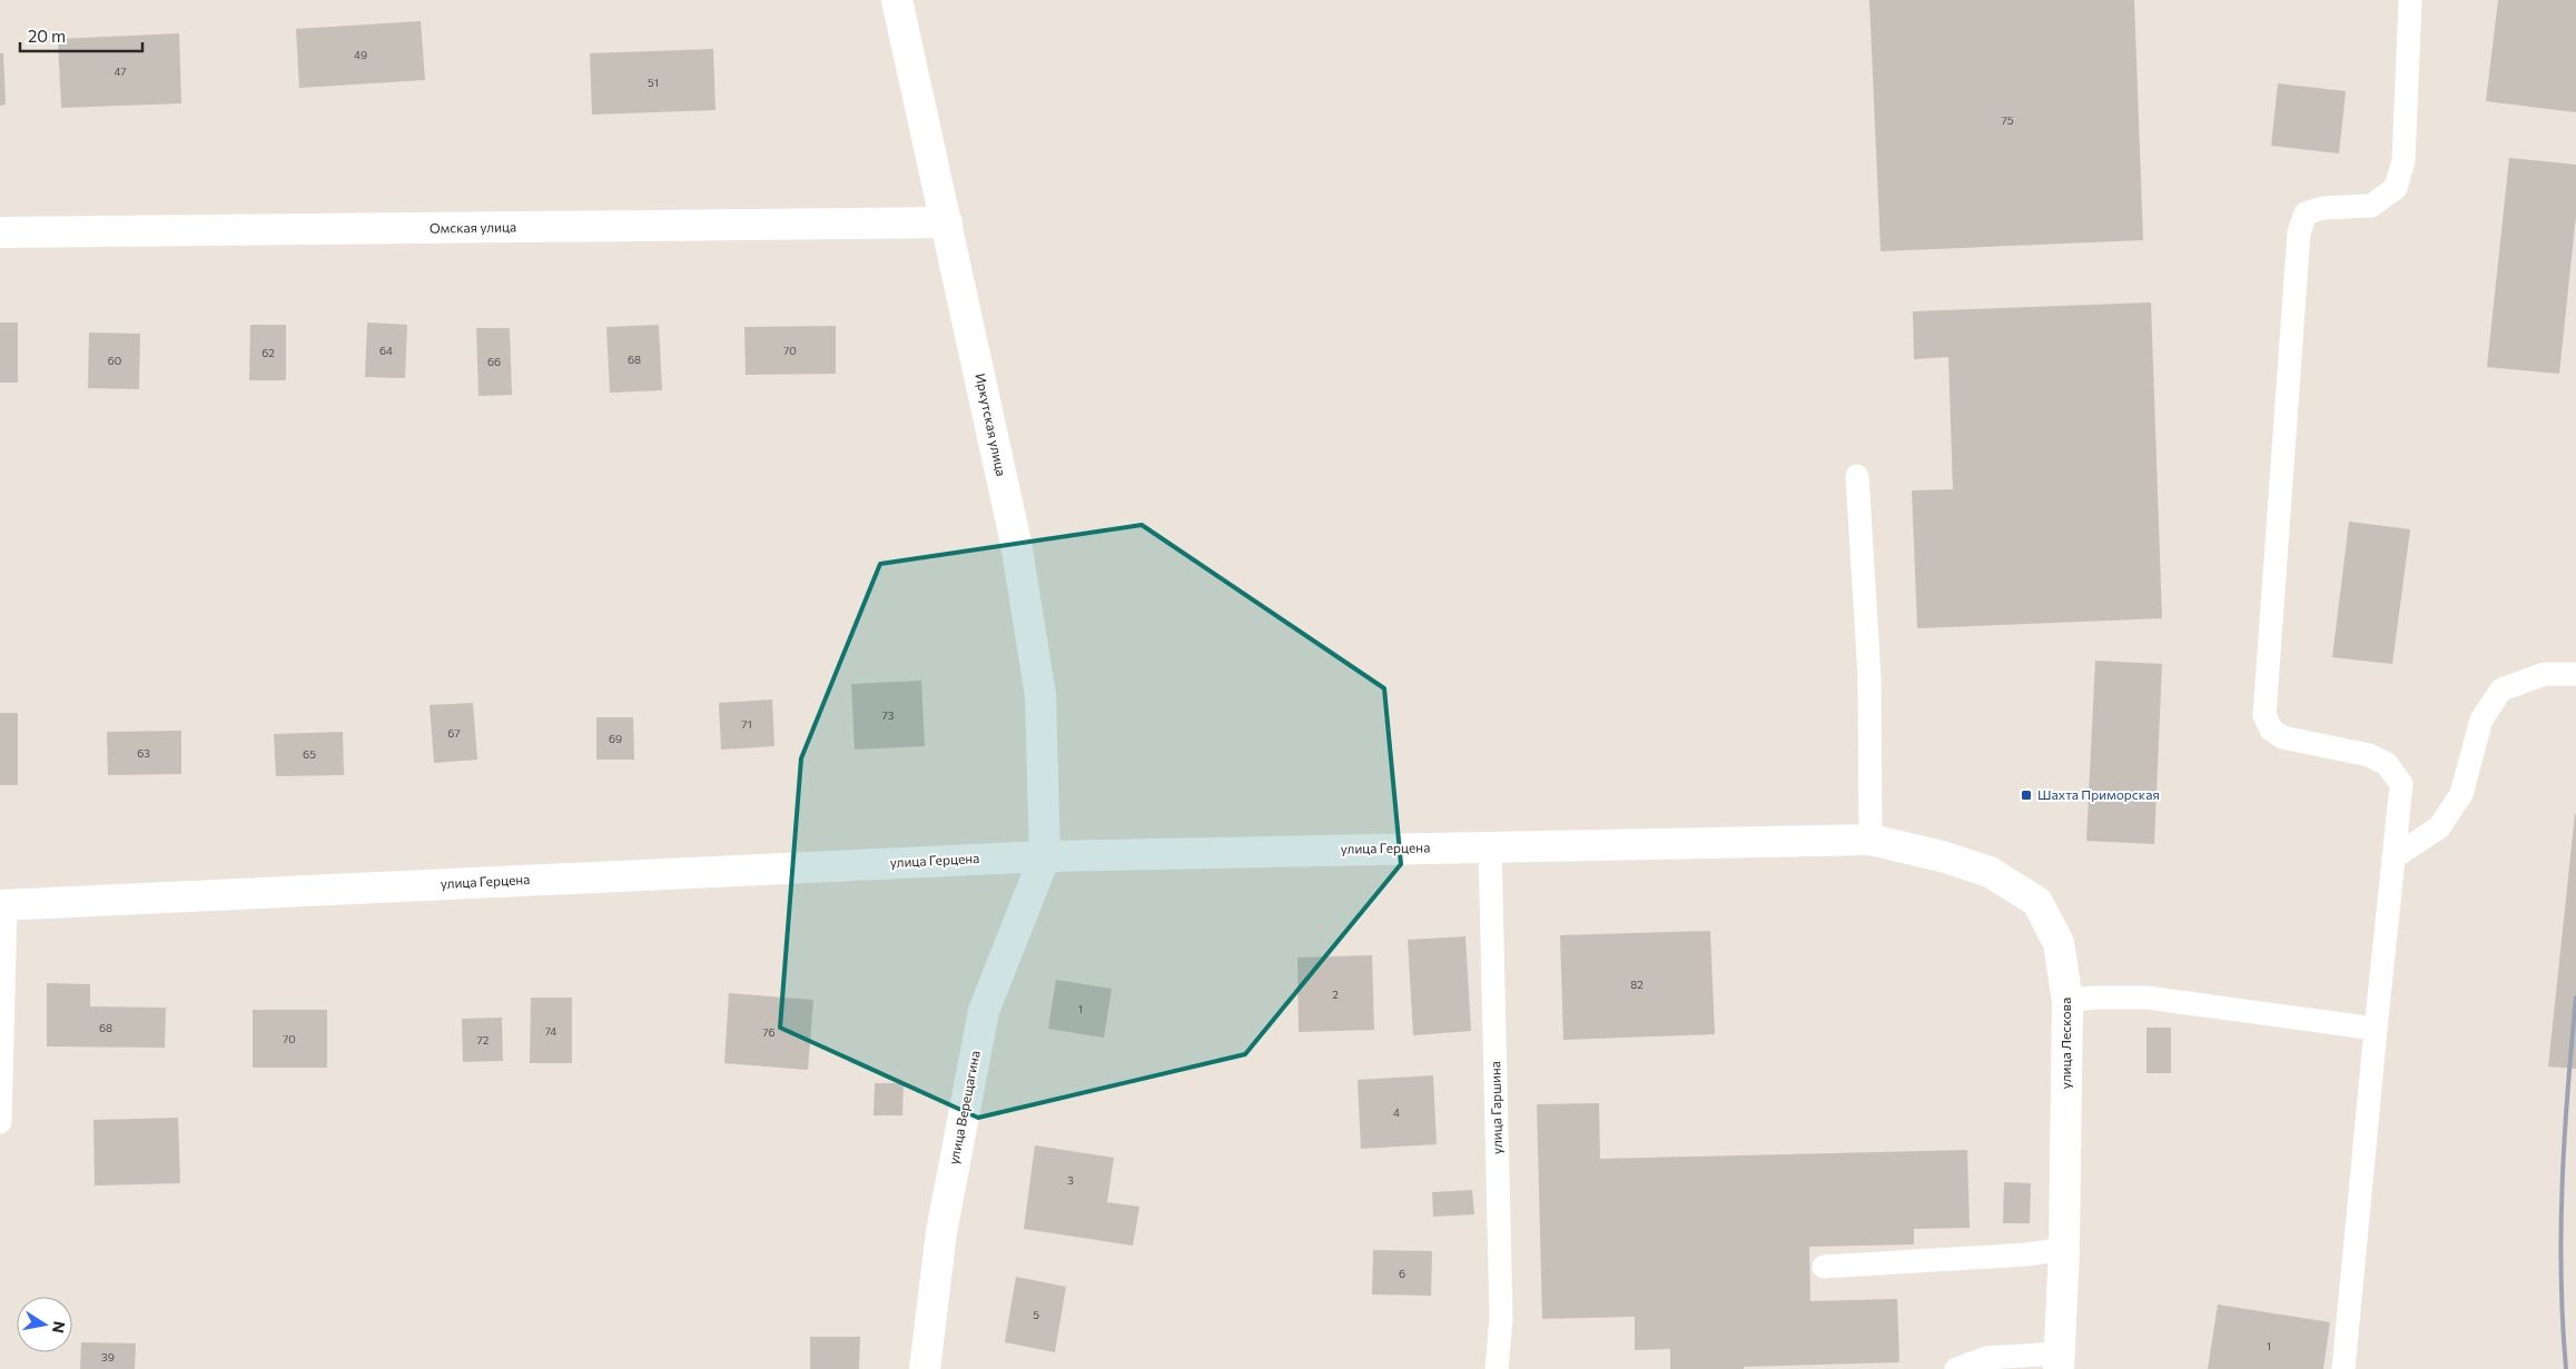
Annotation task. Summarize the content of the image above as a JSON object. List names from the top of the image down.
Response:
{
  "streets": {
    "street": [
      "Омская улица",
      "Иркутская улица",
      "улица Герцена",
      "улица Лескова",
      "улица Верещагина"
    ],
    "lane": ["улица Гаршина"]
  },
  "crossings": [
    ["Омская улица", "Иркутская улица"],
    ["Иркутская улица", "улица Герцена"],
    ["Иркутская улица", "улица Верещагина"],
    ["улица Герцена", "улица Лескова"],
    ["улица Герцена", "улица Верещагина"],
    ["улица Герцена", "улица Гаршина"]
  ],
  "places": {
    "transit": ["Шахта Приморская"]
  },
  "house_numbers": [
    "49",
    "47",
    "51",
    "75",
    "64",
    "70",
    "62",
    "68",
    "60",
    "66",
    "73",
    "71",
    "67",
    "69",
    "63",
    "65",
    "82",
    "2",
    "1",
    "68",
    "74",
    "76",
    "70",
    "72",
    "4",
    "3",
    "6",
    "5",
    "1",
    "39"
  ],
  "scale_bar": "20 m",
  "north": "right"
}
